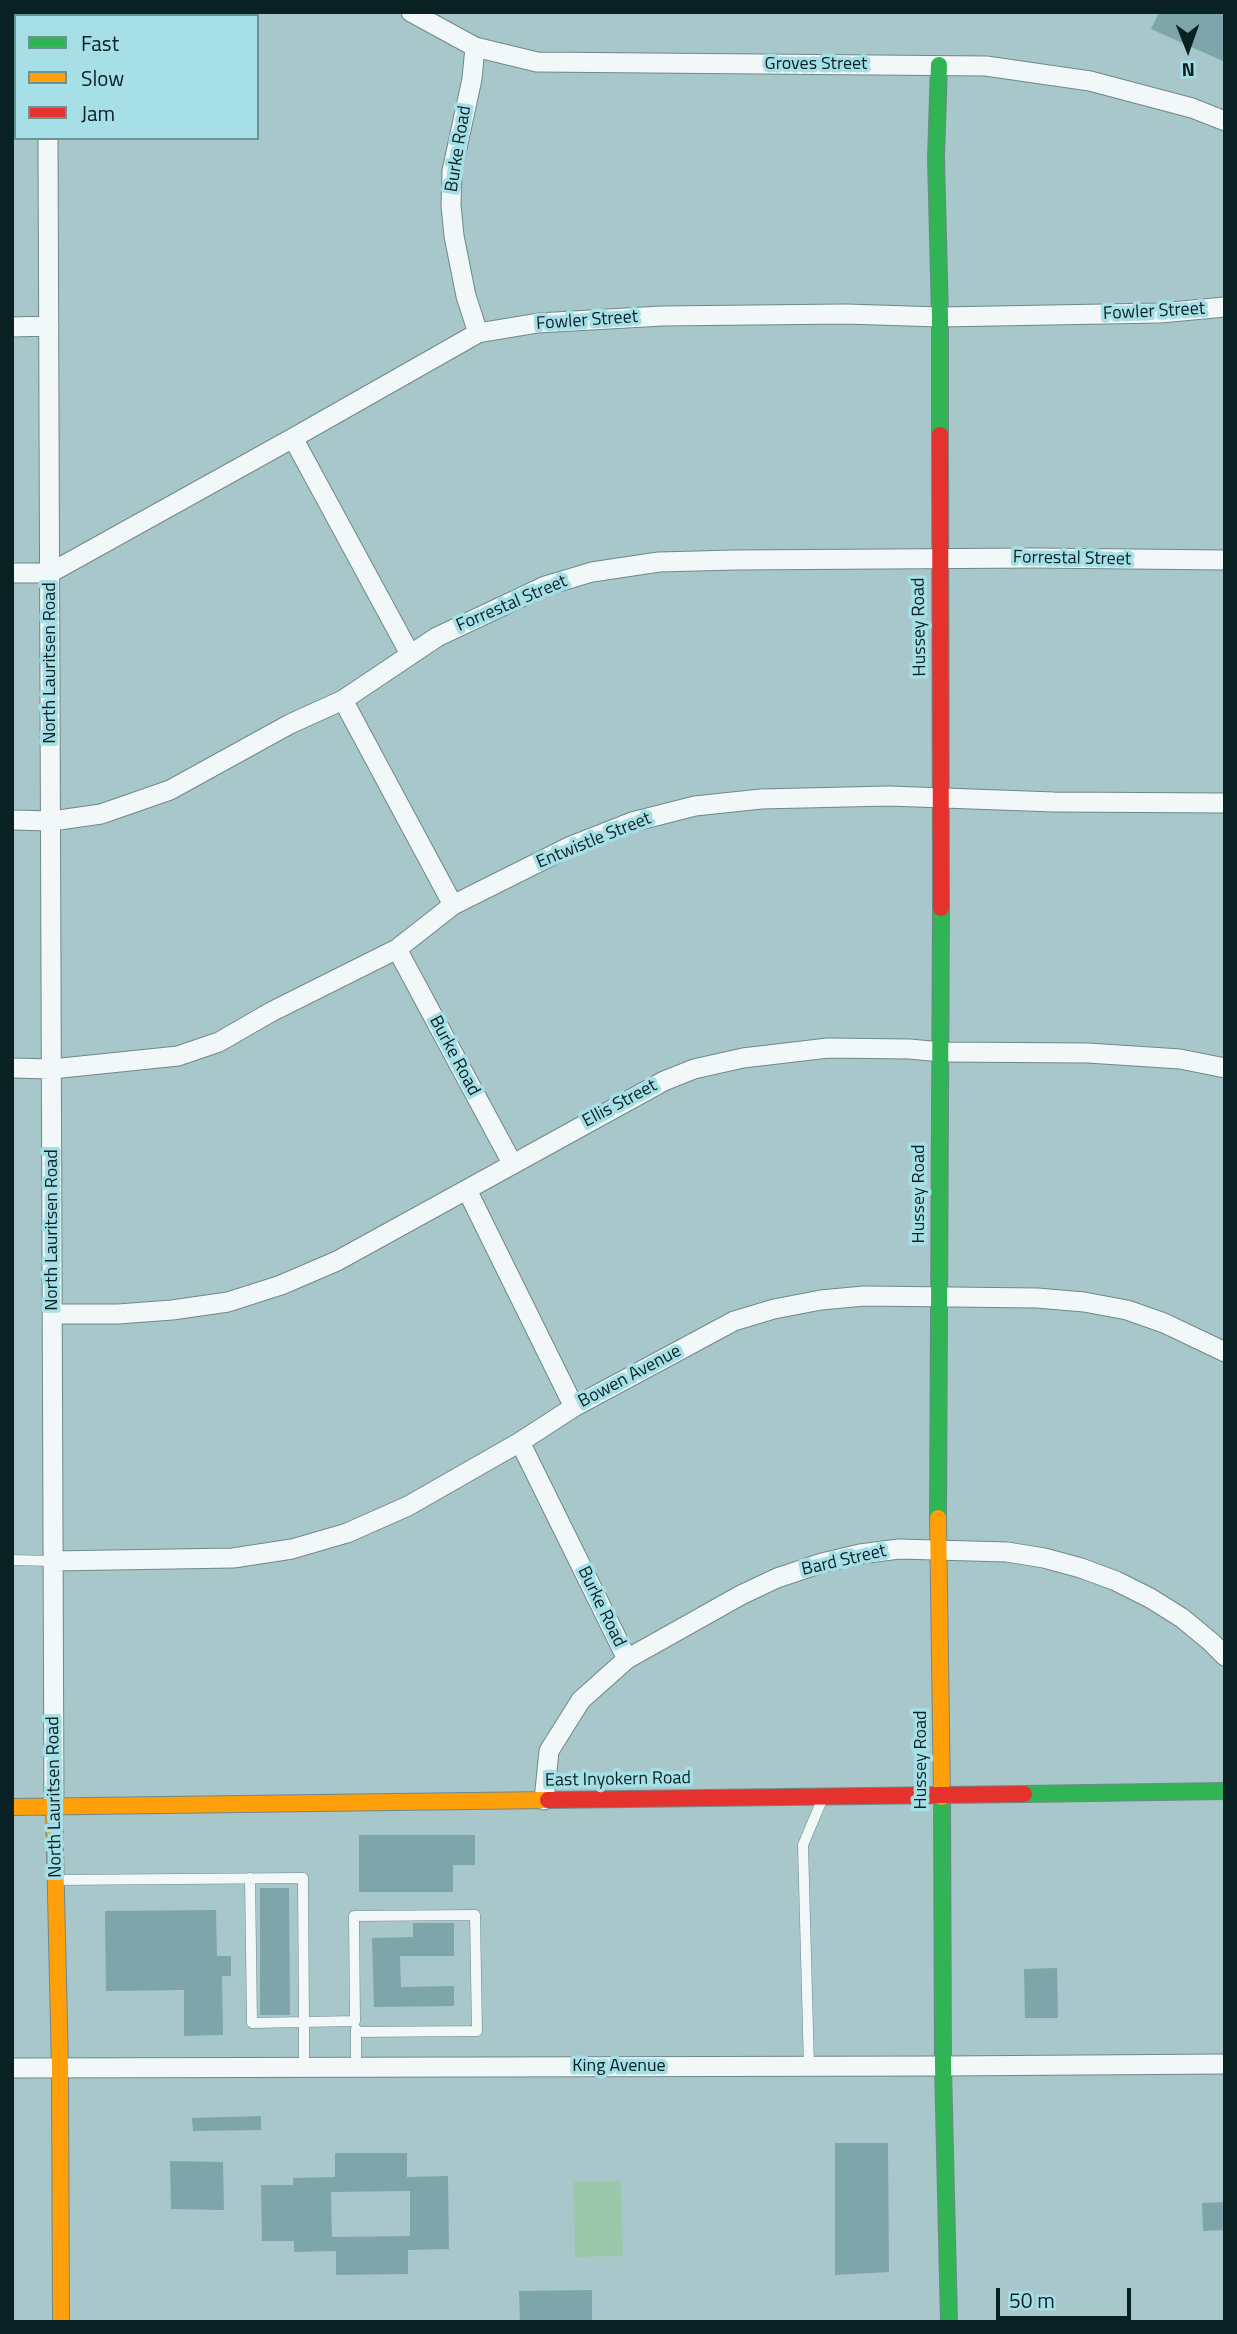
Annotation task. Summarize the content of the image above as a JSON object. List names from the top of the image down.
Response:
{
  "streets": {
    "street": [
      "Groves Street",
      "Burke Road",
      "Fowler Street",
      "Forrestal Street",
      "Hussey Road",
      "North Lauritsen Road",
      "Entwistle Street",
      "Ellis Street",
      "Bowen Avenue",
      "Bard Street",
      "East Inyokern Road",
      "King Avenue"
    ]
  },
  "crossings": [
    ["Groves Street", "Burke Road"],
    ["Groves Street", "Hussey Road"],
    ["Burke Road", "Fowler Street"],
    ["Burke Road", "Entwistle Street"],
    ["Burke Road", "Ellis Street"],
    ["Burke Road", "Bowen Avenue"],
    ["Burke Road", "Bard Street"],
    ["Fowler Street", "Hussey Road"],
    ["Fowler Street", "North Lauritsen Road"],
    ["Forrestal Street", "Hussey Road"],
    ["Forrestal Street", "North Lauritsen Road"],
    ["Hussey Road", "Entwistle Street"],
    ["Hussey Road", "Ellis Street"],
    ["Hussey Road", "Bowen Avenue"],
    ["Hussey Road", "Bard Street"],
    ["Hussey Road", "East Inyokern Road"],
    ["Hussey Road", "King Avenue"],
    ["North Lauritsen Road", "Entwistle Street"],
    ["North Lauritsen Road", "Ellis Street"],
    ["North Lauritsen Road", "Bowen Avenue"],
    ["North Lauritsen Road", "East Inyokern Road"],
    ["North Lauritsen Road", "King Avenue"],
    ["Bard Street", "East Inyokern Road"]
  ],
  "legend": ["Fast", "Slow", "Jam"],
  "scale_bar": "50 m",
  "north": "bottom"
}
